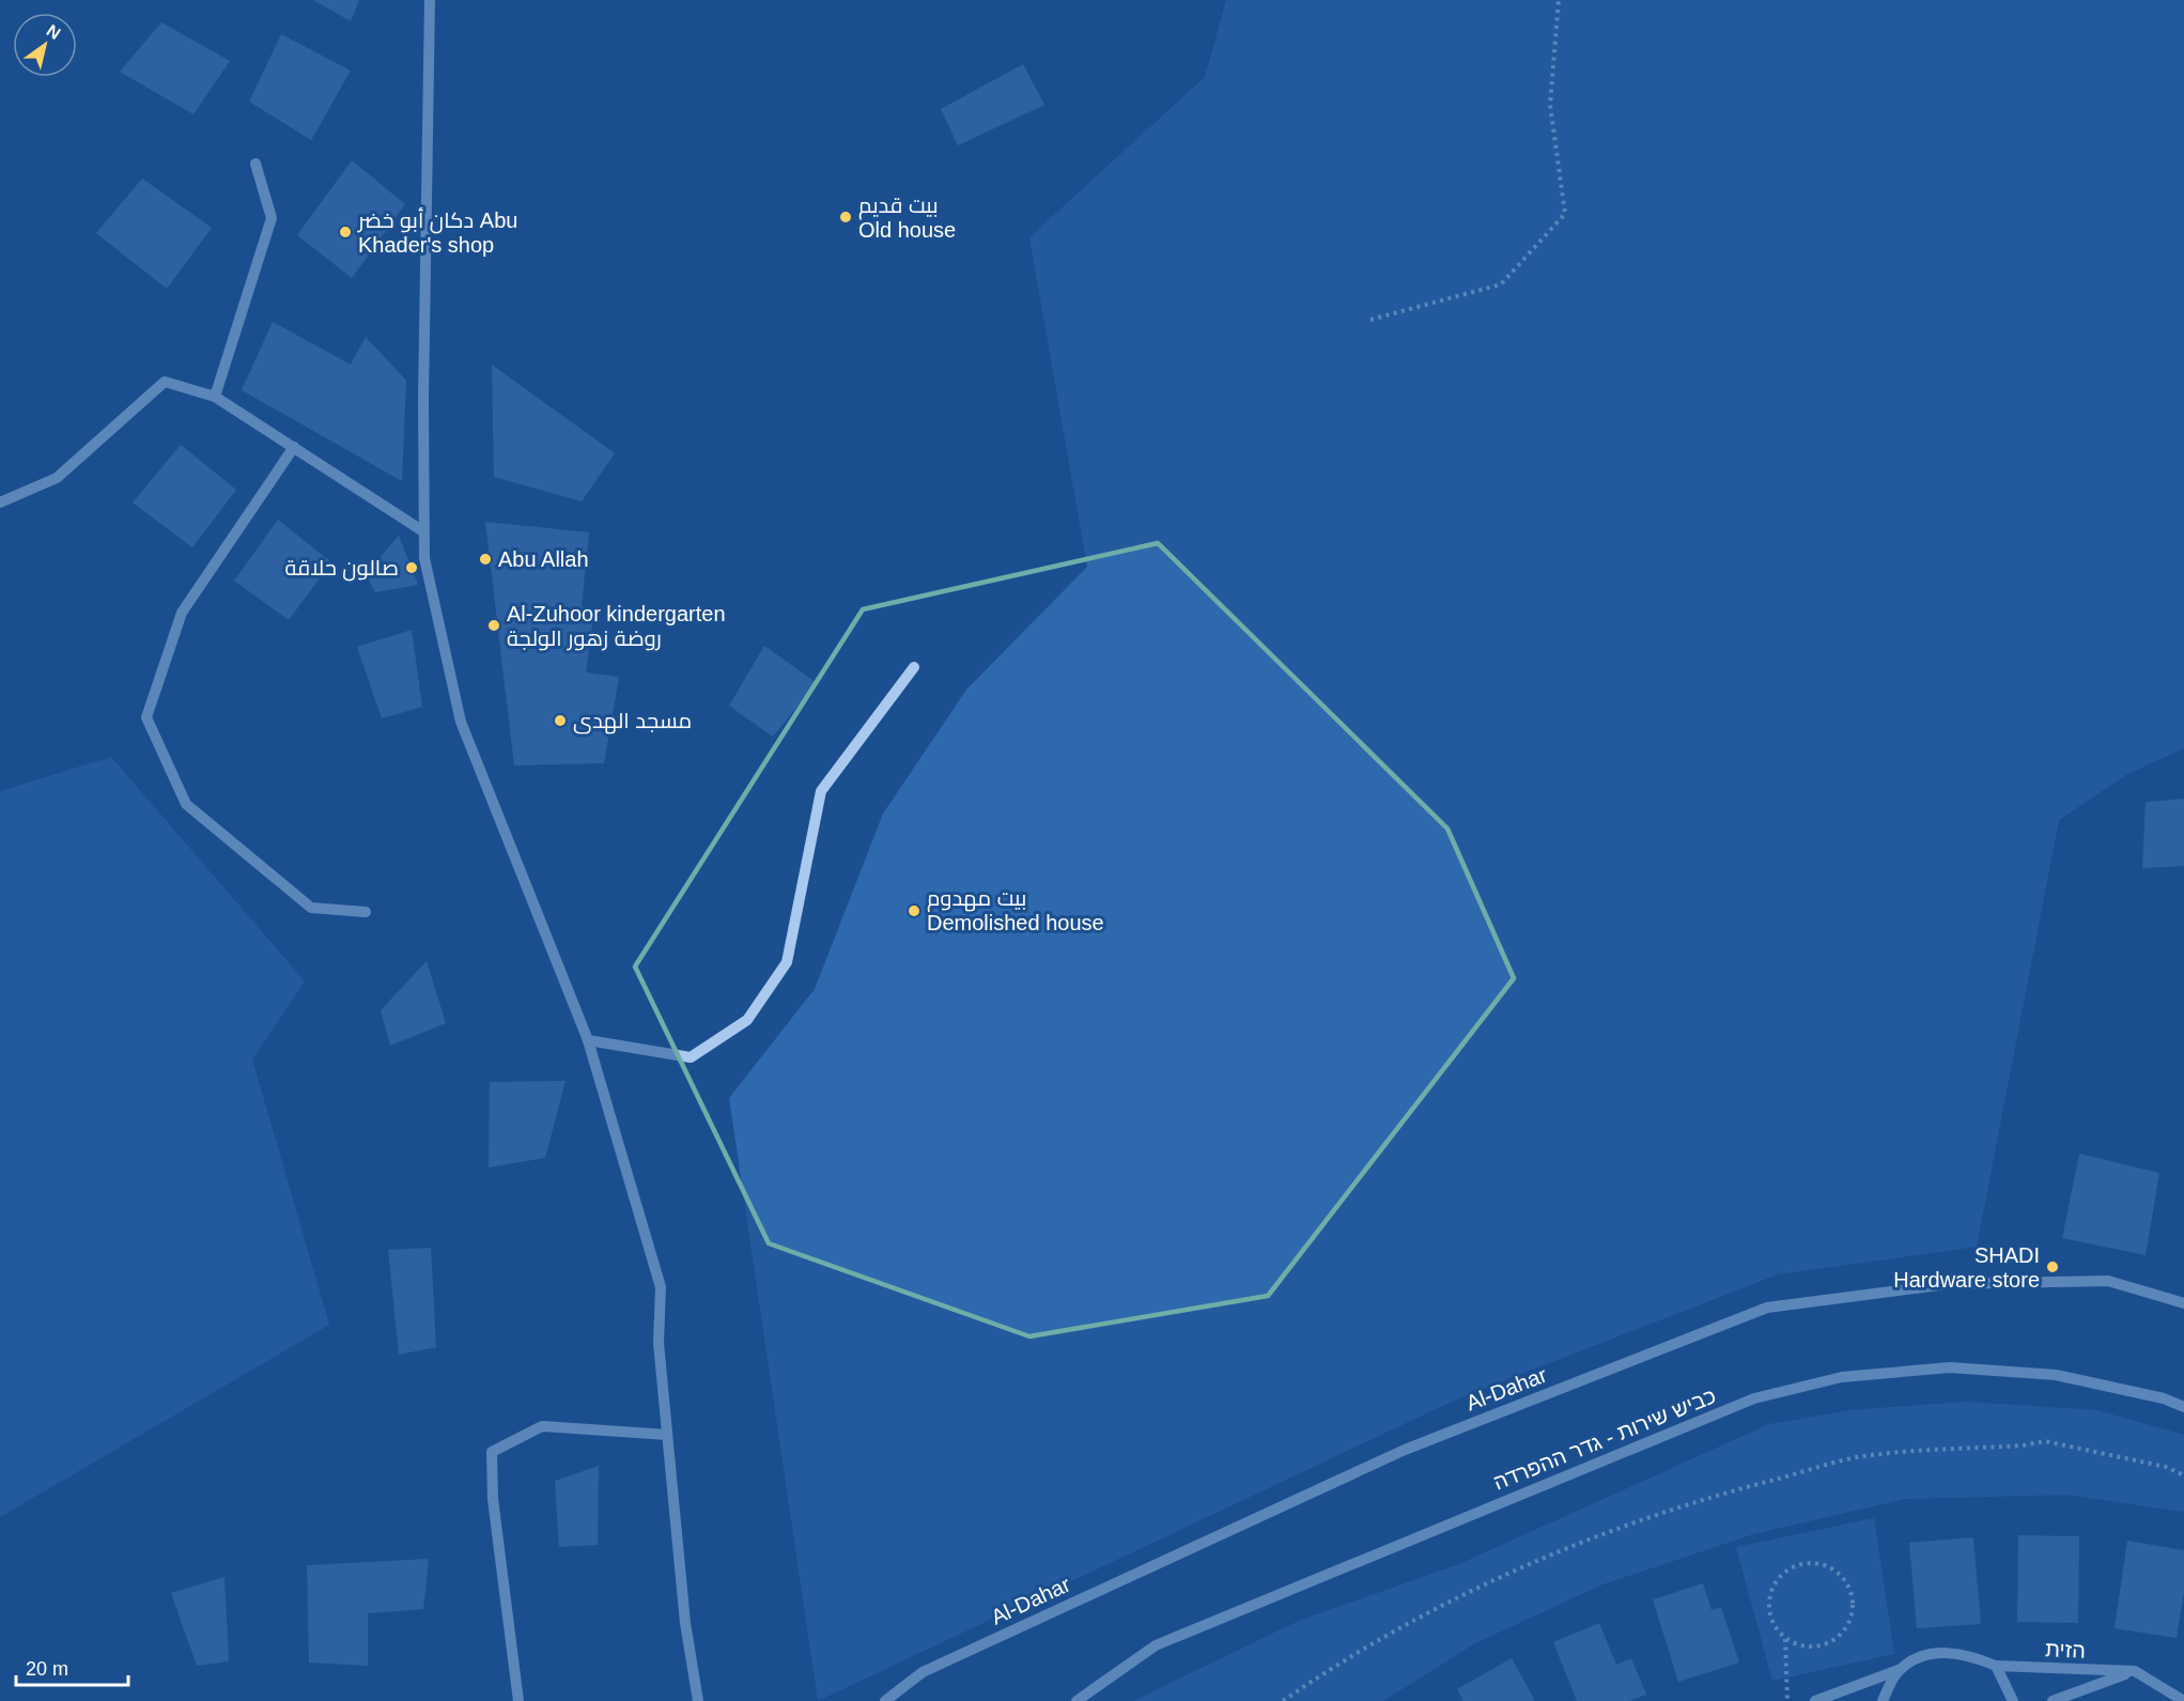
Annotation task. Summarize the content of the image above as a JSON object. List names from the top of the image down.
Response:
{
  "streets": {
    "street": ["Al-Dahar", "כביש שירות - גדר ההפרדה", "הזית"]
  },
  "places": [
    "بيت قديم Old house",
    "دكان أبو خضر Abu Khader's shop",
    "Abu Allah",
    "صالون حلاقة",
    "Al-Zuhoor kindergarten روضة زهور الولجة",
    "مسجد الهدى",
    "بيت مهدوم Demolished house",
    "SHADI Hardware store"
  ],
  "scale_bar": "20 m",
  "north": "top right"
}
